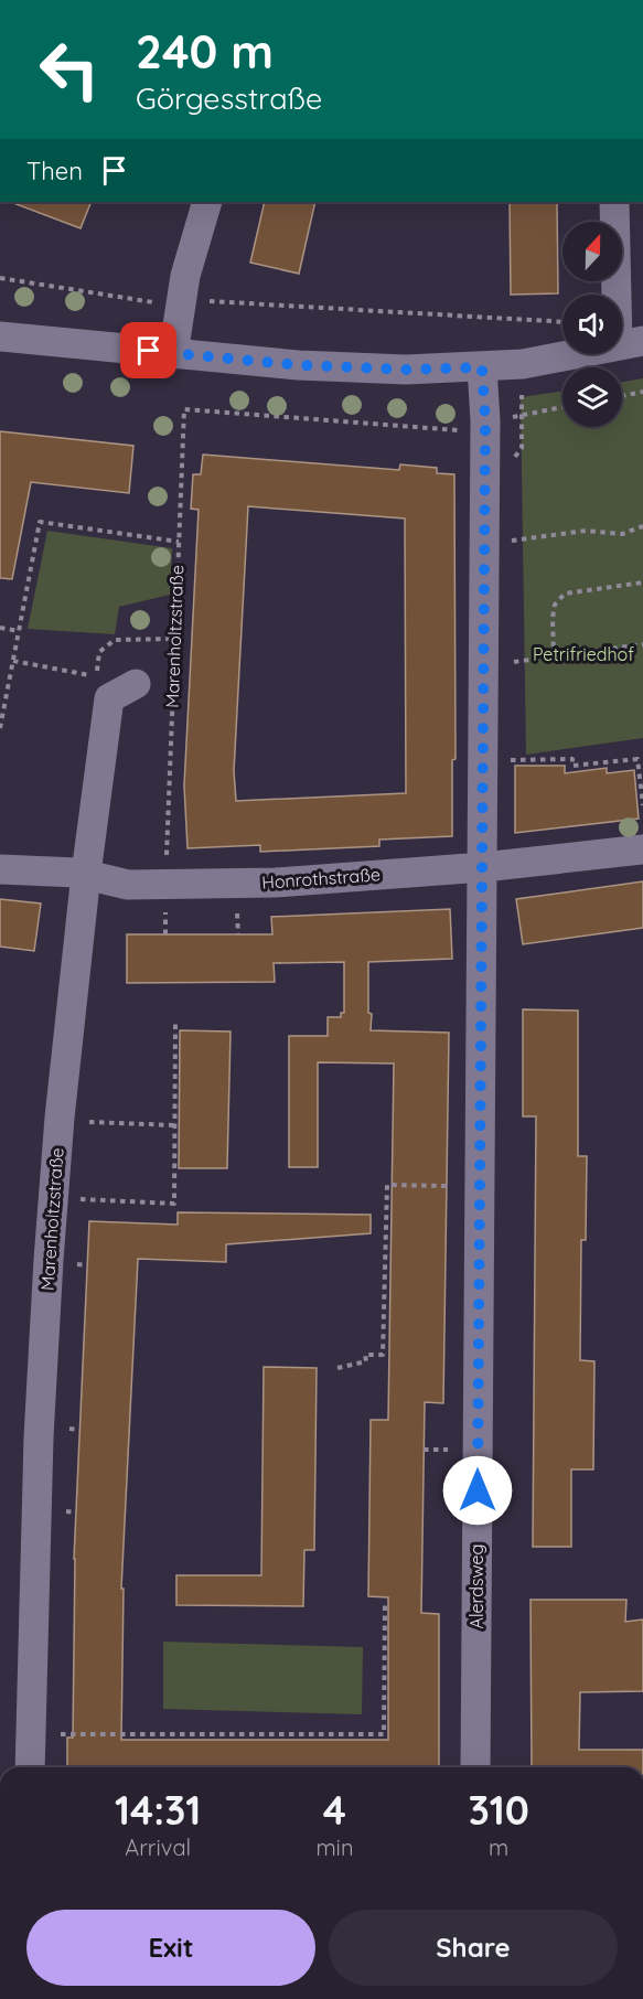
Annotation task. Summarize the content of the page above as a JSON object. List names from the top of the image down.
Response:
{
  "streets": {
    "street": ["Marenholtzstraße", "Honrothstraße", "Alerdsweg"]
  },
  "crossings": [
    ["Marenholtzstraße", "Honrothstraße"],
    ["Marenholtzstraße", "Alerdsweg"],
    ["Honrothstraße", "Alerdsweg"]
  ],
  "parks": ["Petrifriedhof"],
  "north": "top",
  "page": {
    "turn": ["240 m", "Görgesstraße"],
    "then": "Then",
    "eta": [
      "14:31",
      "Arrival",
      "4",
      "min",
      "310",
      "m"
    ],
    "buttons": ["Exit", "Share"]
  }
}
